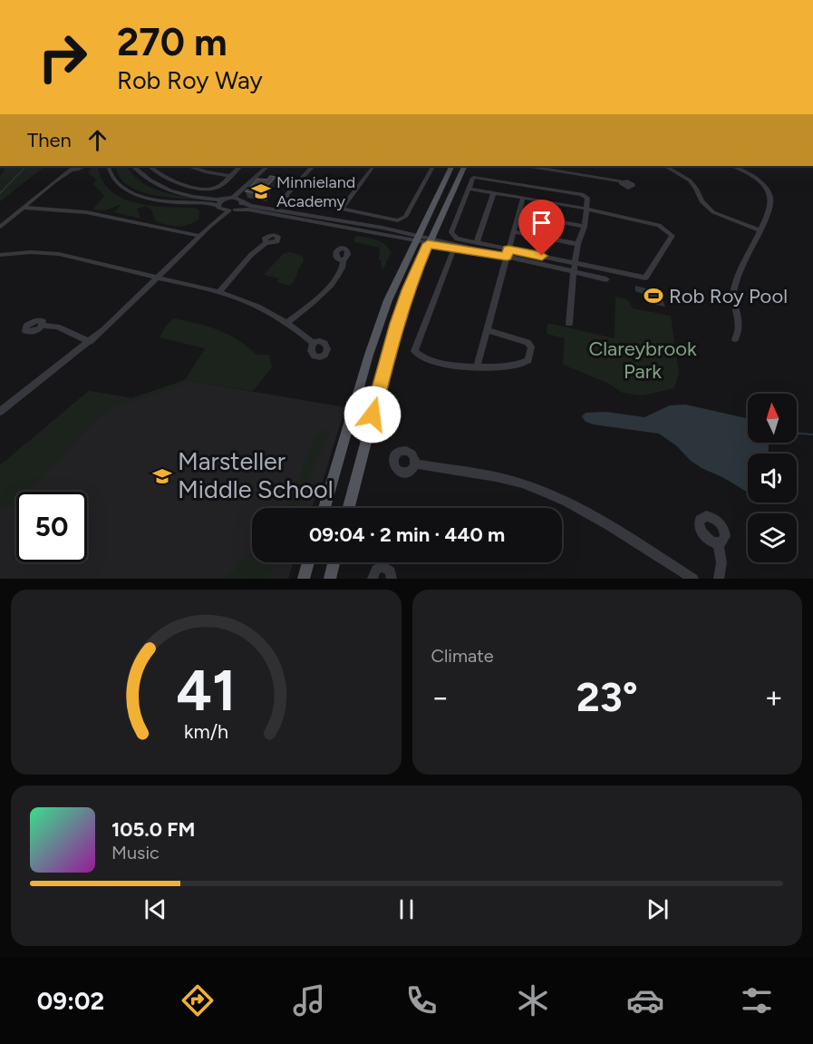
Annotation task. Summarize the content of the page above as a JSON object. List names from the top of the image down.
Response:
{
  "parks": ["Clareybrook Park"],
  "places": {
    "school or university": ["Minnieland Academy", "Marsteller Middle School"],
    "sports": ["Rob Roy Pool"]
  },
  "north": "top",
  "page": {
    "turn": ["270 m", "Rob Roy Way"],
    "then": "Then",
    "limit": "50",
    "trip": "09:04 · 2 min · 440 m",
    "tile": "Climate",
    "heat": ["−", "23°", "+"],
    "song": ["105.0 FM", "Music"],
    "tabs": "09:02",
    "gauge": ["41", "km/h"]
  }
}
